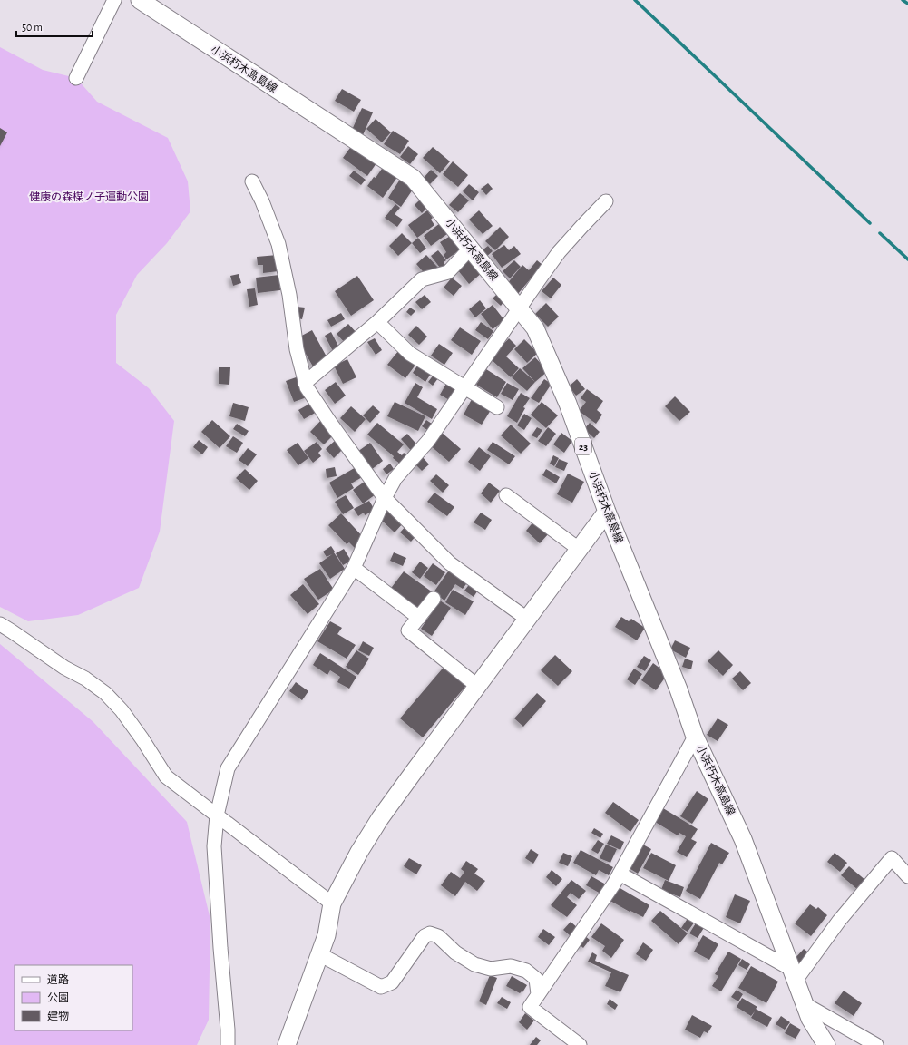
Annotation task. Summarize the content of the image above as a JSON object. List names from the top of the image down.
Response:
{
  "streets": {
    "main road": ["小浜朽木高島線", "23"]
  },
  "parks": ["健康の森楳ノ子運動公園"],
  "legend": ["道路", "公園", "建物"],
  "scale_bar": "50 m"
}
